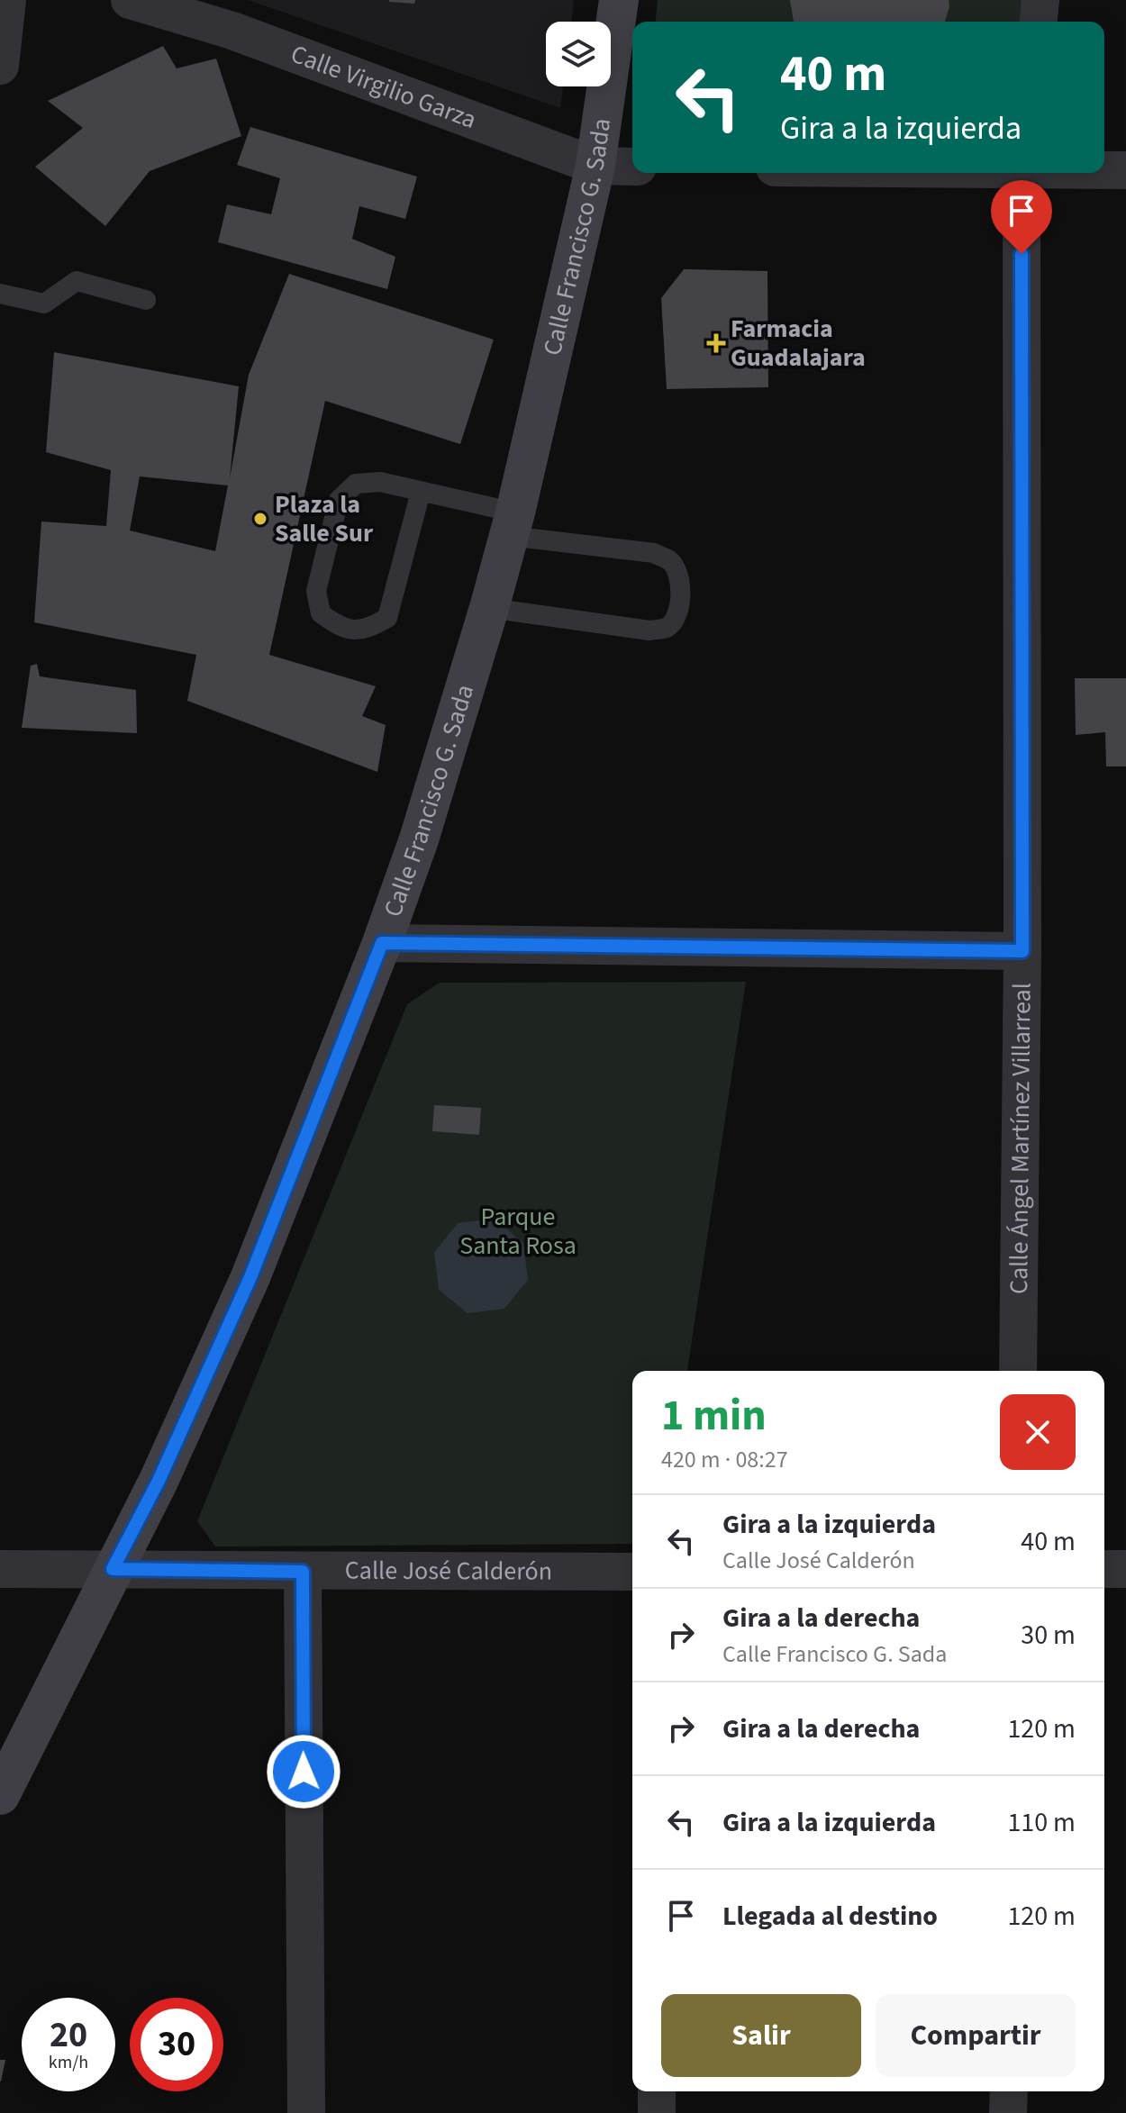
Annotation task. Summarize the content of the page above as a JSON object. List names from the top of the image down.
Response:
{
  "streets": {
    "street": [
      "Calle Virgilio Garza",
      "Calle Francisco G. Sada",
      "Calle Ángel Martínez Villarreal",
      "Calle José Calderón"
    ]
  },
  "crossings": [
    ["Calle Virgilio Garza", "Calle Francisco G. Sada"],
    ["Calle Francisco G. Sada", "Calle José Calderón"]
  ],
  "parks": ["Parque Santa Rosa"],
  "places": {
    "health": ["Farmacia Guadalajara"],
    "other": ["Plaza la Salle Sur"]
  },
  "page": {
    "turn": ["40 m", "Gira a la izquierda"],
    "heading": ["1 min", "420 m · 08:27"],
    "list": [
      {
        "name": "Gira a la izquierda",
        "note": "Calle José Calderón",
        "value": "40 m"
      },
      {
        "name": "Gira a la derecha",
        "note": "Calle Francisco G. Sada",
        "value": "30 m"
      },
      {
        "name": "Gira a la derecha",
        "value": "120 m"
      },
      {
        "name": "Gira a la izquierda",
        "value": "110 m"
      },
      {
        "name": "Llegada al destino",
        "value": "120 m"
      }
    ],
    "buttons": ["Salir", "Compartir"],
    "speed": "20 km/h",
    "limit": "30"
  }
}
